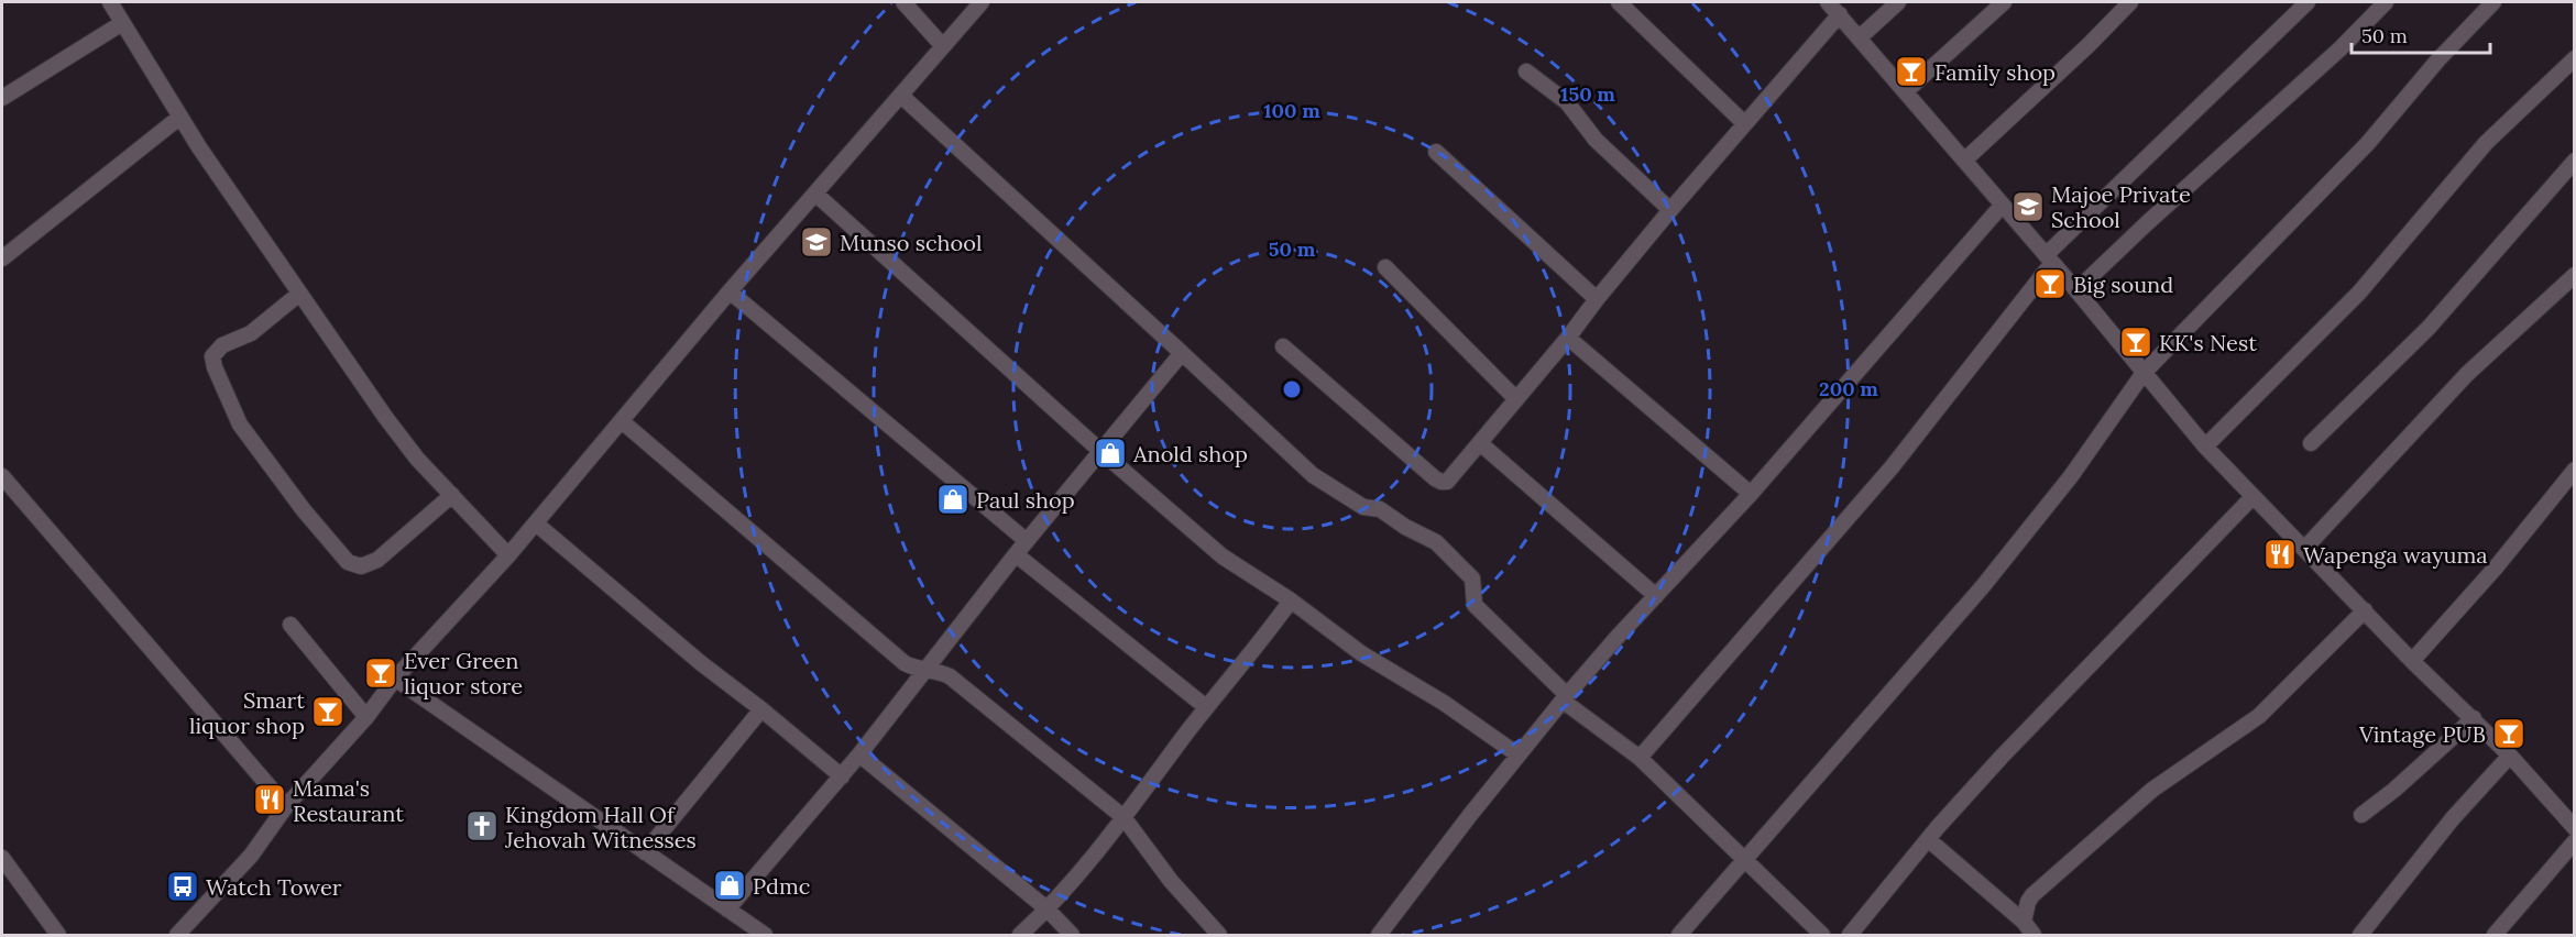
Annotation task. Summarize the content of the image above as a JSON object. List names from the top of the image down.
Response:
{
  "places": {
    "bar": [
      "Family shop",
      "Big sound",
      "KK's Nest",
      "Ever Green liquor store",
      "Smart liquor shop",
      "Vintage PUB"
    ],
    "school or university": ["Majoe Private School", "Munso school"],
    "shop": ["Anold shop", "Paul shop", "Pdmc"],
    "restaurant": ["Wapenga wayuma", "Mama's Restaurant"],
    "church": ["Kingdom Hall Of Jehovah Witnesses"],
    "bus stop": ["Watch Tower"]
  },
  "scale_bar": "50 m",
  "rings": [
    "150 m",
    "100 m",
    "50 m",
    "200 m"
  ]
}
